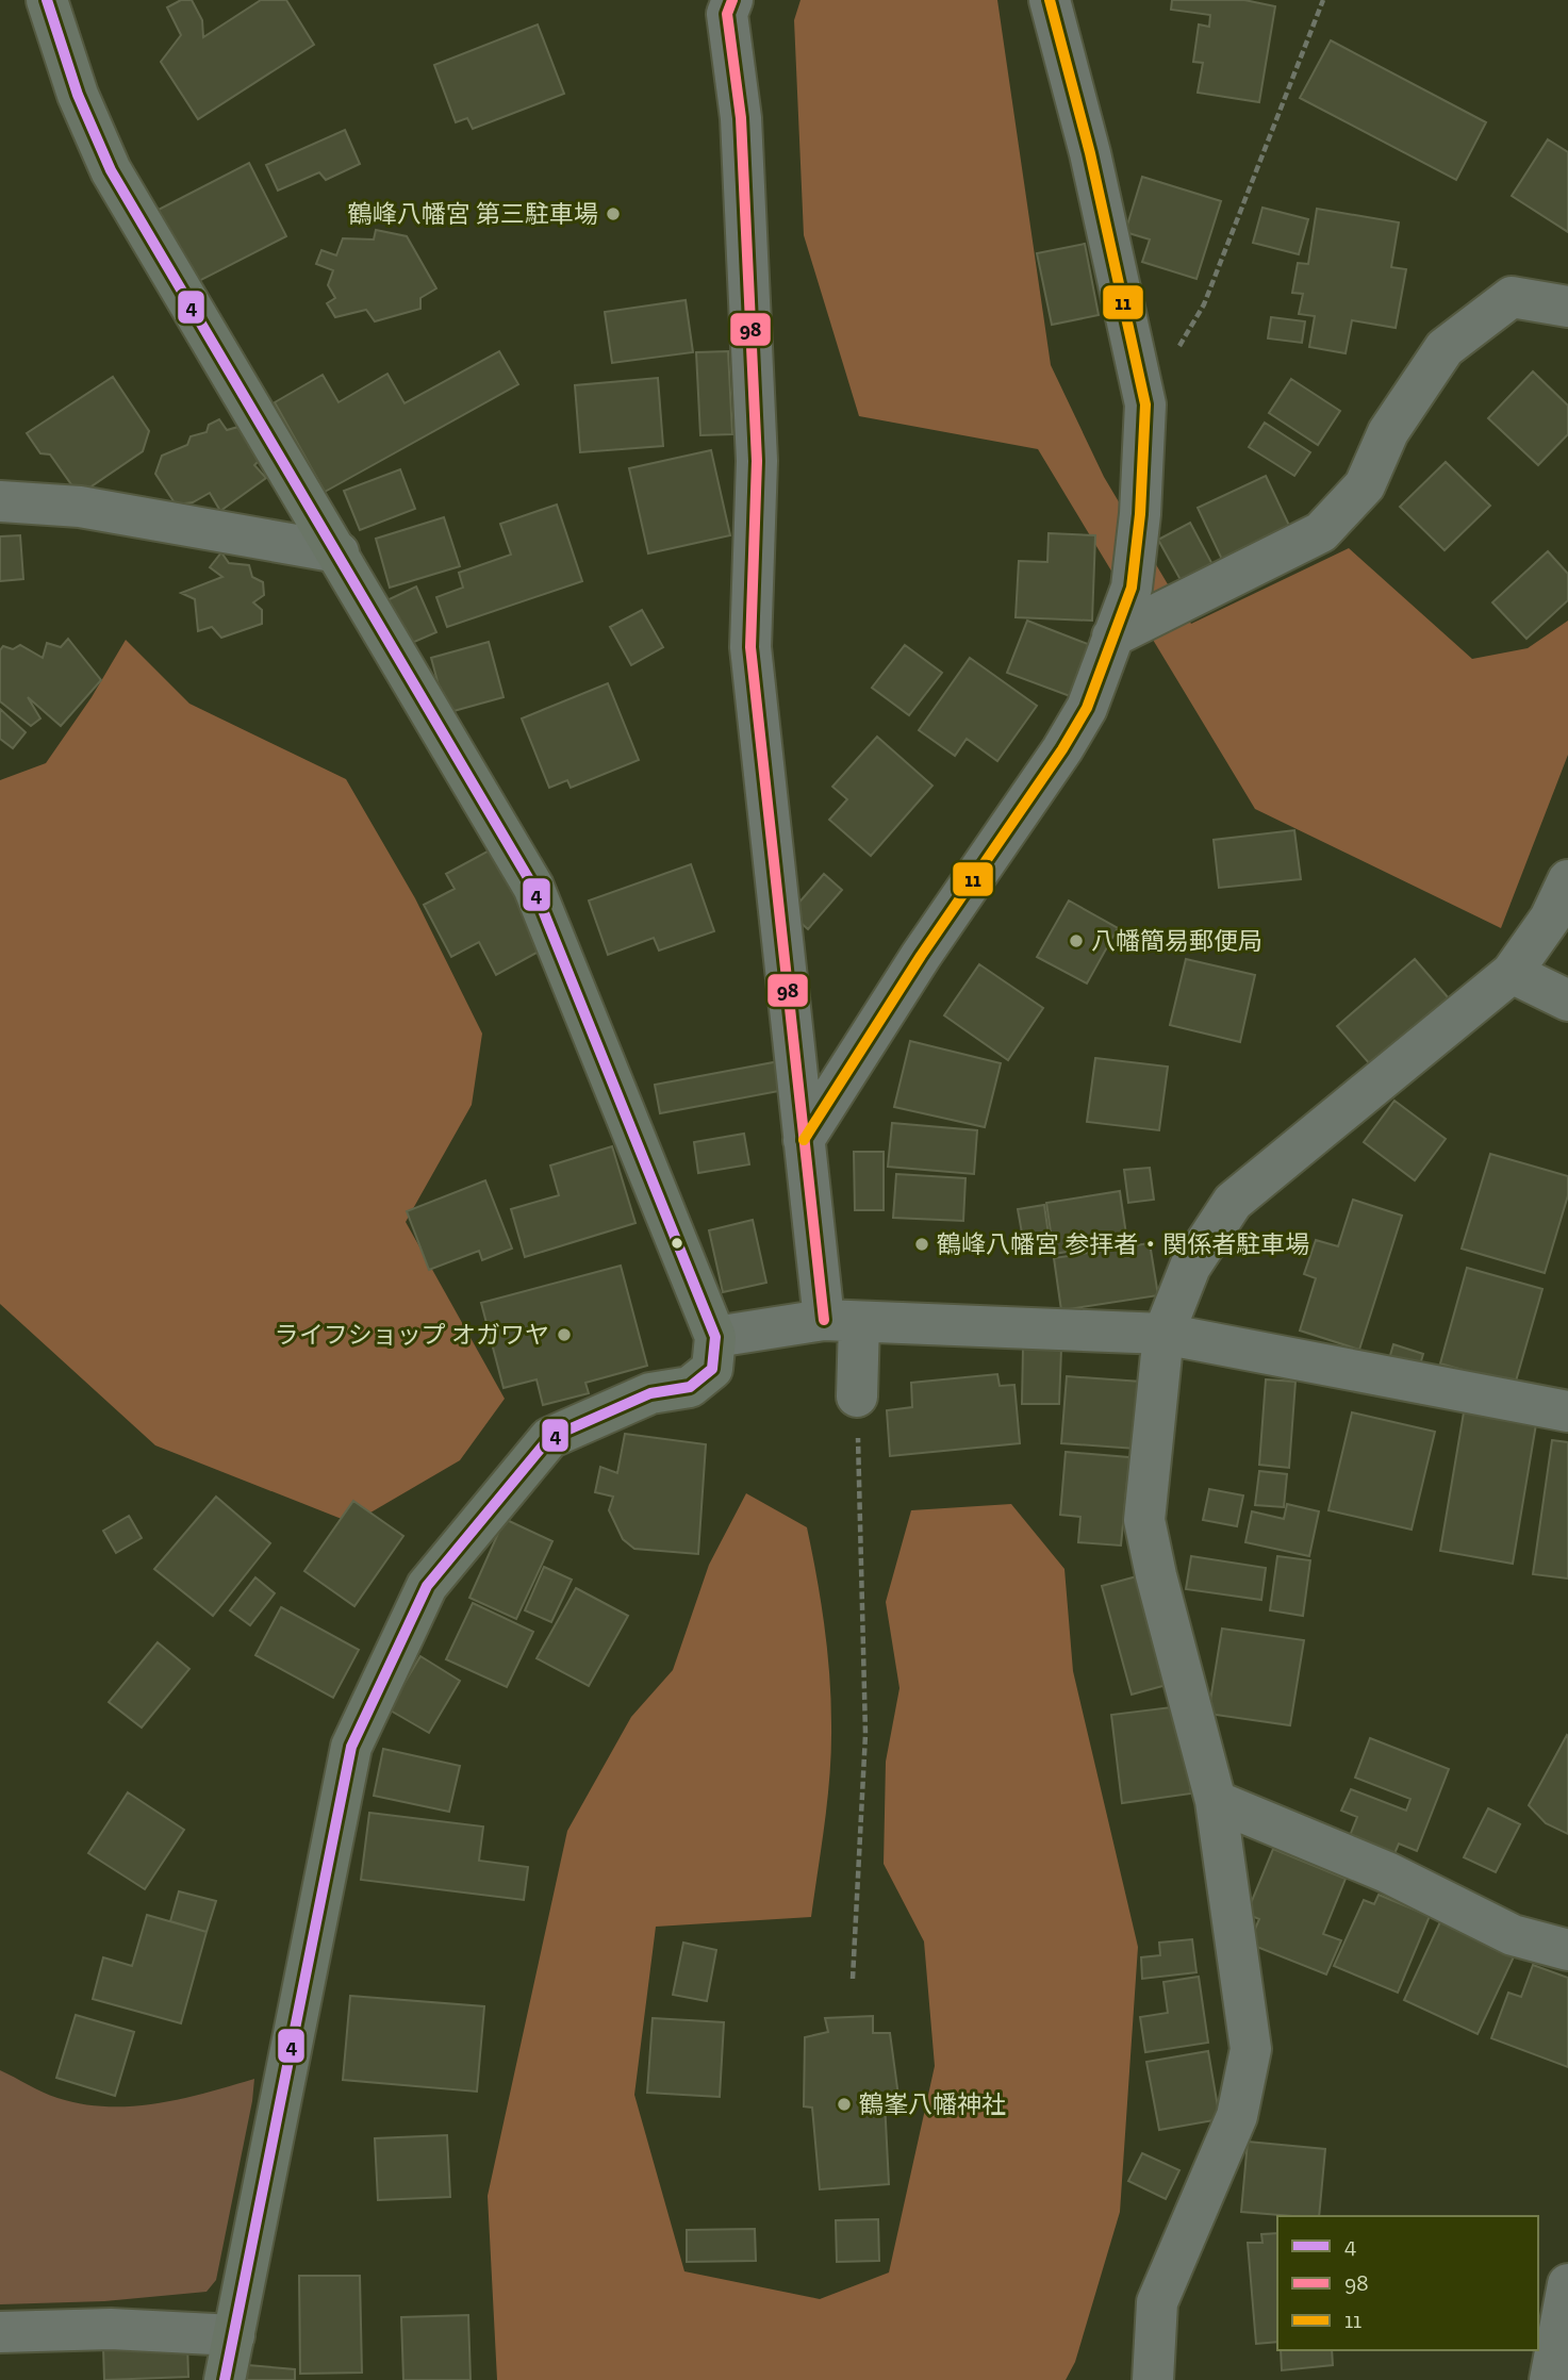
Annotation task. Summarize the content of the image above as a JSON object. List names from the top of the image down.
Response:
{
  "places": [
    "鶴峰八幡宮 第三駐車場",
    "八幡簡易郵便局",
    "鶴峰八幡宮 参拝者・関係者駐車場",
    "ライフショップ オガワヤ",
    "鶴峯八幡神社"
  ],
  "lines": ["transit line 4", "transit line 98", "transit line 11"],
  "legend": ["4", "98", "11"]
}
